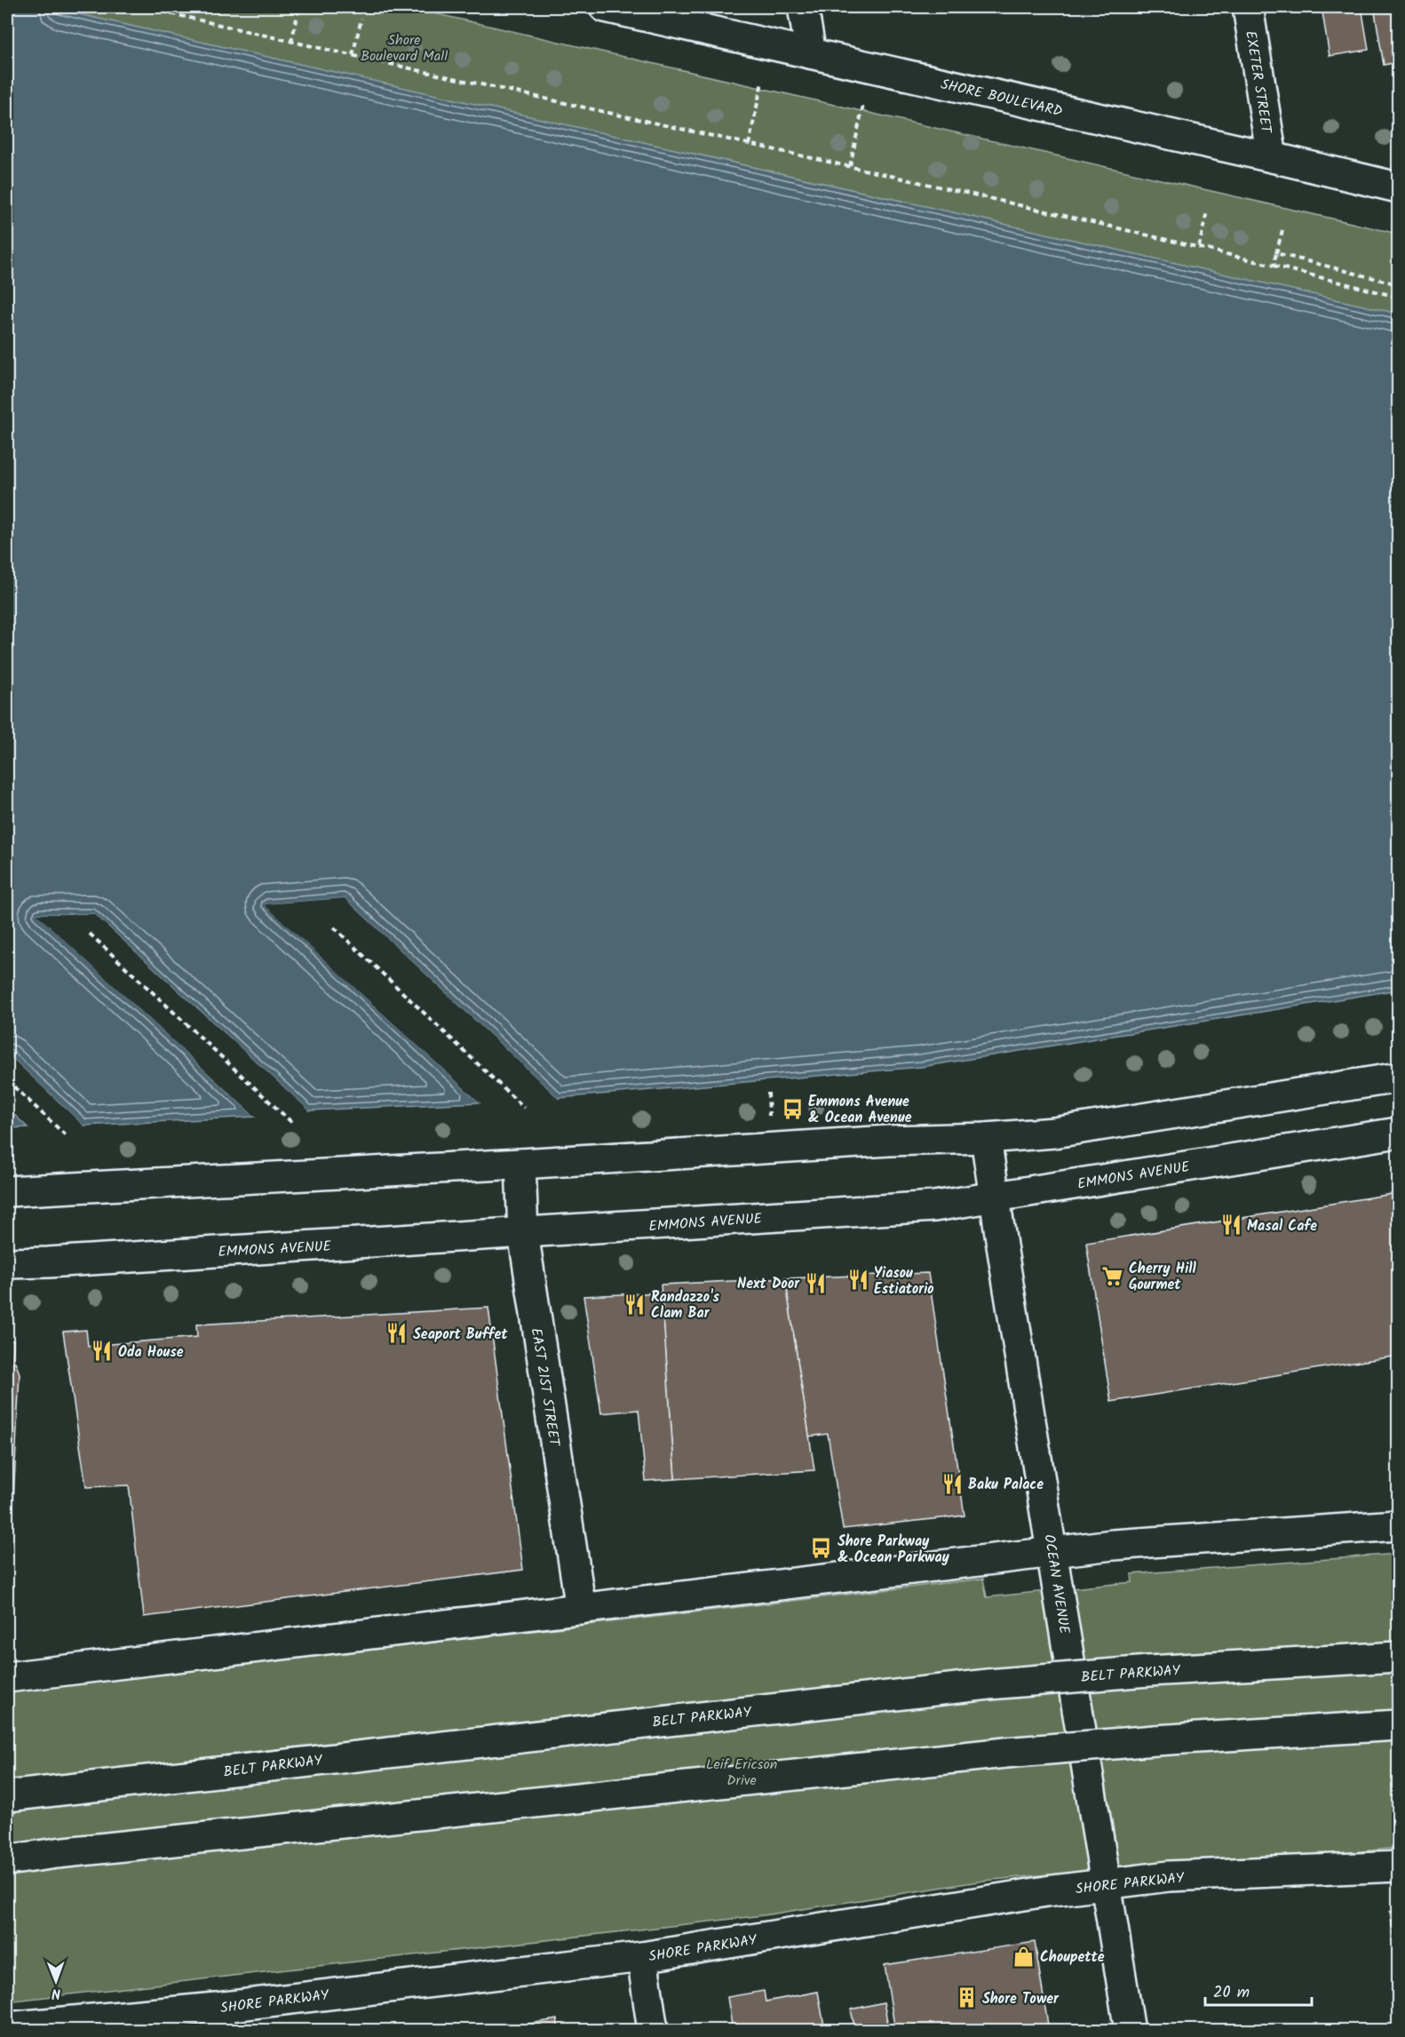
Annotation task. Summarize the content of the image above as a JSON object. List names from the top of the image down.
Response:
{
  "streets": {
    "main road": [
      "EXETER STREET",
      "SHORE BOULEVARD",
      "EMMONS AVENUE",
      "EAST 21ST STREET",
      "OCEAN AVENUE",
      "BELT PARKWAY",
      "SHORE PARKWAY"
    ]
  },
  "crossings": [
    ["EXETER STREET", "SHORE BOULEVARD"],
    ["EMMONS AVENUE", "EAST 21ST STREET"],
    ["EMMONS AVENUE", "OCEAN AVENUE"],
    ["OCEAN AVENUE", "SHORE PARKWAY"]
  ],
  "parks": ["Shore Boulevard Mall", "Leif Ericson Drive"],
  "places": {
    "bus stop": ["Emmons Avenue & Ocean Avenue", "Shore Parkway & Ocean Parkway"],
    "restaurant": [
      "Masal Cafe",
      "Yiasou Estiatorio",
      "Next Door",
      "Randazzo's Clam Bar",
      "Seaport Buffet",
      "Oda House",
      "Baku Palace"
    ],
    "supermarket": ["Cherry Hill Gourmet"],
    "shop": ["Choupette"],
    "building": ["Shore Tower"]
  },
  "scale_bar": "20 m",
  "north": "bottom"
}
